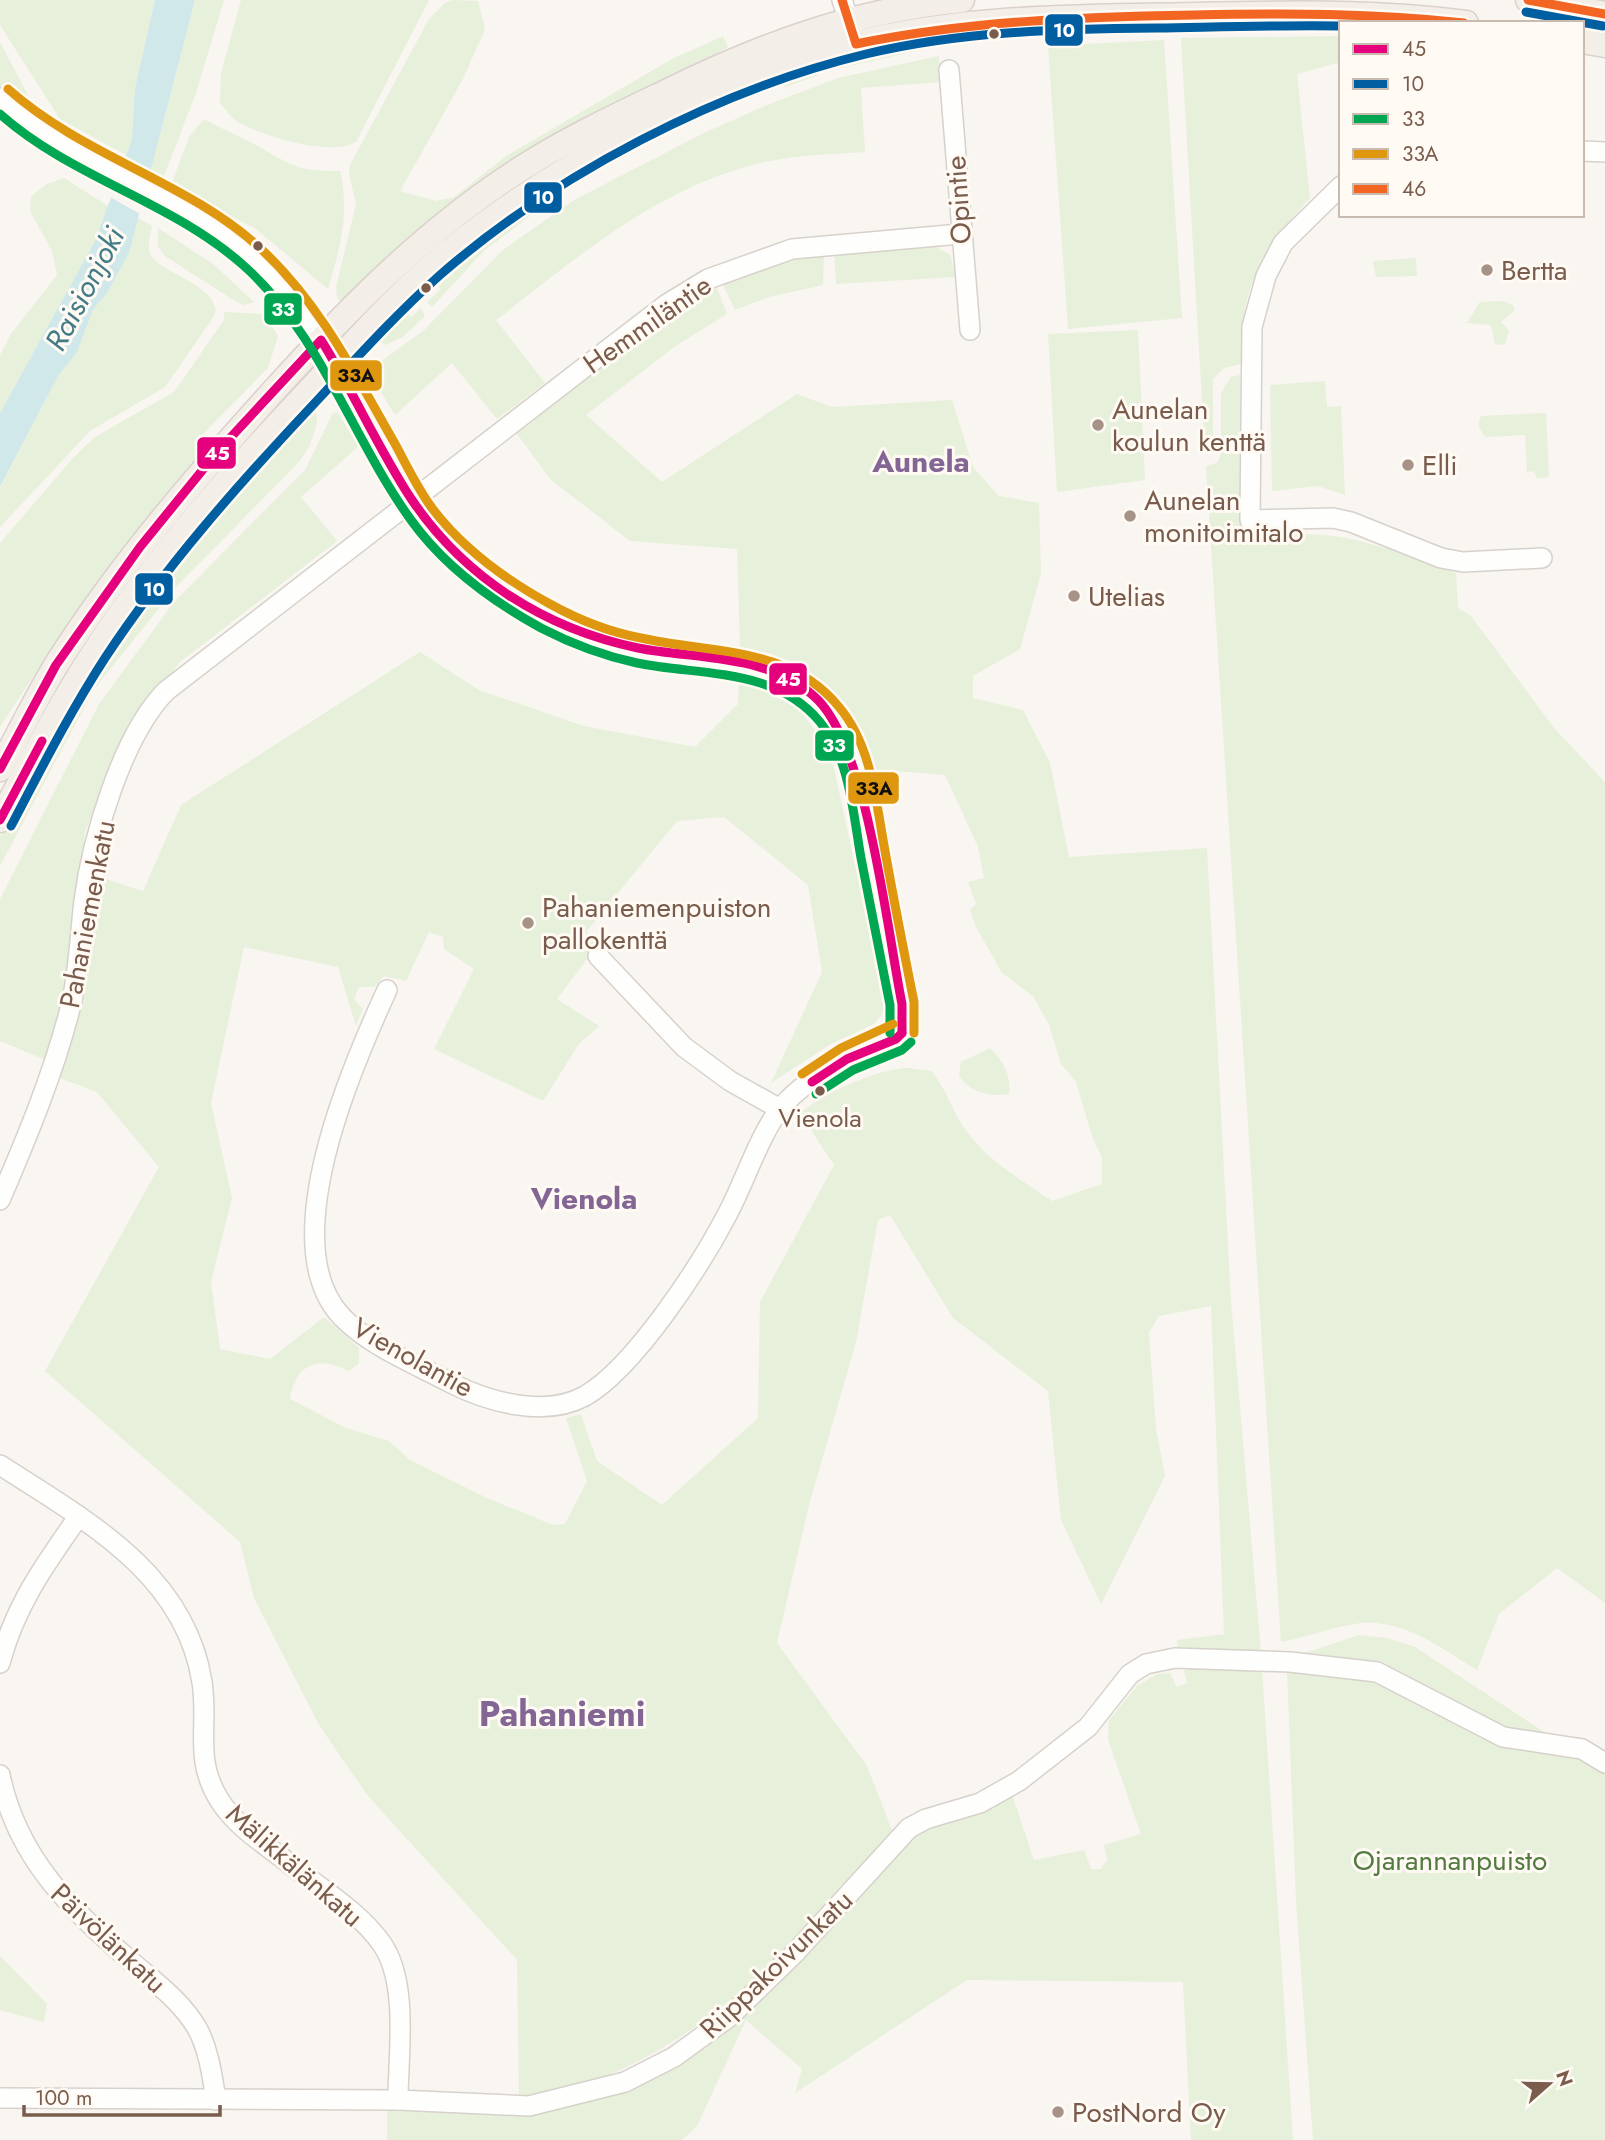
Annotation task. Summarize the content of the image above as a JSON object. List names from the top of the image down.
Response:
{
  "streets": {
    "street": [
      "Opintie",
      "Hemmiläntie",
      "Pahaniemenkatu",
      "Vienolantie",
      "Mälikkälänkatu",
      "Päivölänkatu",
      "Riippakoivunkatu"
    ]
  },
  "crossings": [
    ["Opintie", "Hemmiläntie"],
    ["Hemmiläntie", "Pahaniemenkatu"],
    ["Hemmiläntie", "Vienolantie"],
    ["Pahaniemenkatu", "Vienolantie"],
    ["Mälikkälänkatu", "Riippakoivunkatu"],
    ["Päivölänkatu", "Riippakoivunkatu"]
  ],
  "districts": ["Aunela", "Vienola", "Pahaniemi"],
  "water": ["Raisionjoki"],
  "parks": ["Ojarannanpuisto"],
  "places": [
    "Bertta",
    "Aunelan koulun kenttä",
    "Elli",
    "Aunelan monitoimitalo",
    "Utelias",
    "Pahaniemenpuiston pallokenttä",
    "Vienola",
    "PostNord Oy"
  ],
  "lines": [
    "transit line 46",
    "transit line 10",
    "transit line 33A",
    "transit line 33",
    "transit line 45"
  ],
  "legend": [
    "45",
    "10",
    "33",
    "33A",
    "46"
  ],
  "scale_bar": "100 m",
  "north": "right"
}
